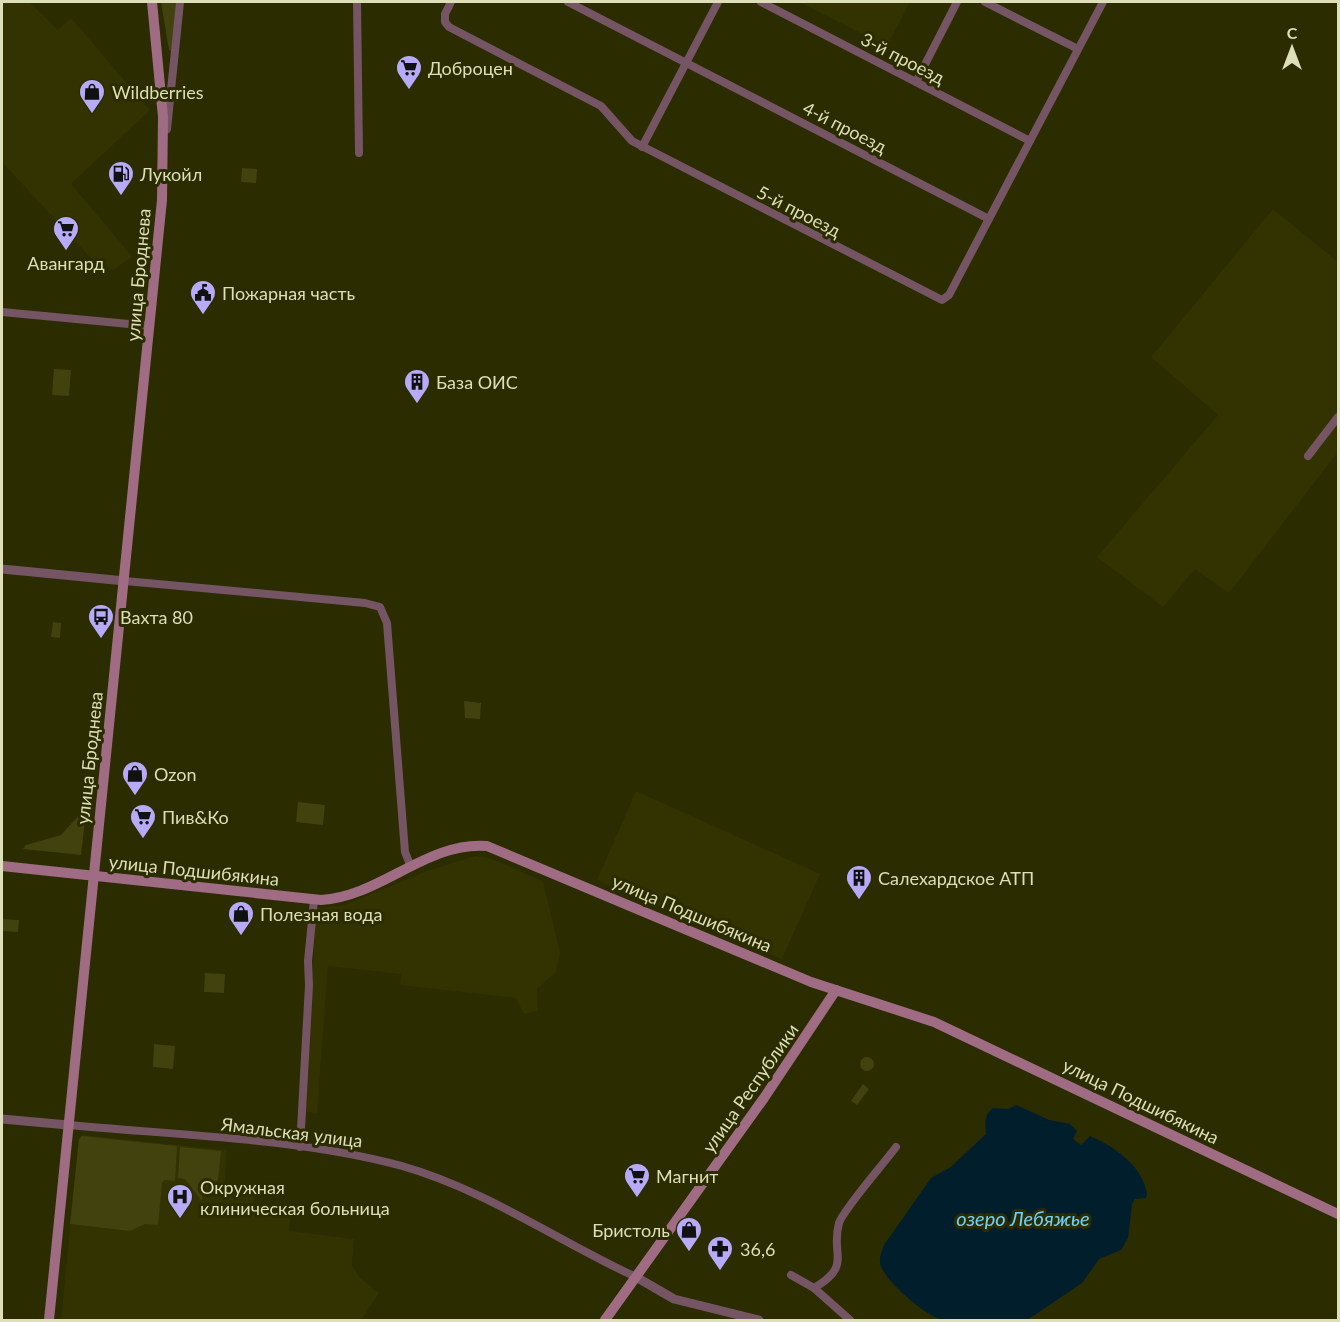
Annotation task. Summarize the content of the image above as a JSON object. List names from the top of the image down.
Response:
{
  "streets": {
    "main road": ["улица Броднева", "улица Подшибякина", "улица Республики"],
    "street": [
      "3-й проезд",
      "4-й проезд",
      "5-й проезд",
      "Ямальская улица"
    ]
  },
  "crossings": [
    ["4-й проезд", "5-й проезд"],
    ["улица Броднева", "улица Подшибякина"],
    ["улица Броднева", "Ямальская улица"],
    ["улица Подшибякина", "улица Республики"],
    ["улица Республики", "Ямальская улица"]
  ],
  "water": ["озеро Лебяжье"],
  "places": {
    "supermarket": [
      "Доброцен",
      "Авангард",
      "Пив&Ко",
      "Магнит"
    ],
    "shop": [
      "Wildberries",
      "Ozon",
      "Полезная вода",
      "Бристоль"
    ],
    "fuel station": ["Лукойл"],
    "public building": ["Пожарная часть"],
    "building": ["База ОИС", "Салехардское АТП"],
    "bus stop": ["Вахта 80"],
    "hospital": ["Окружная клиническая больница"],
    "pharmacy": ["36,6"]
  },
  "north": "top"
}
